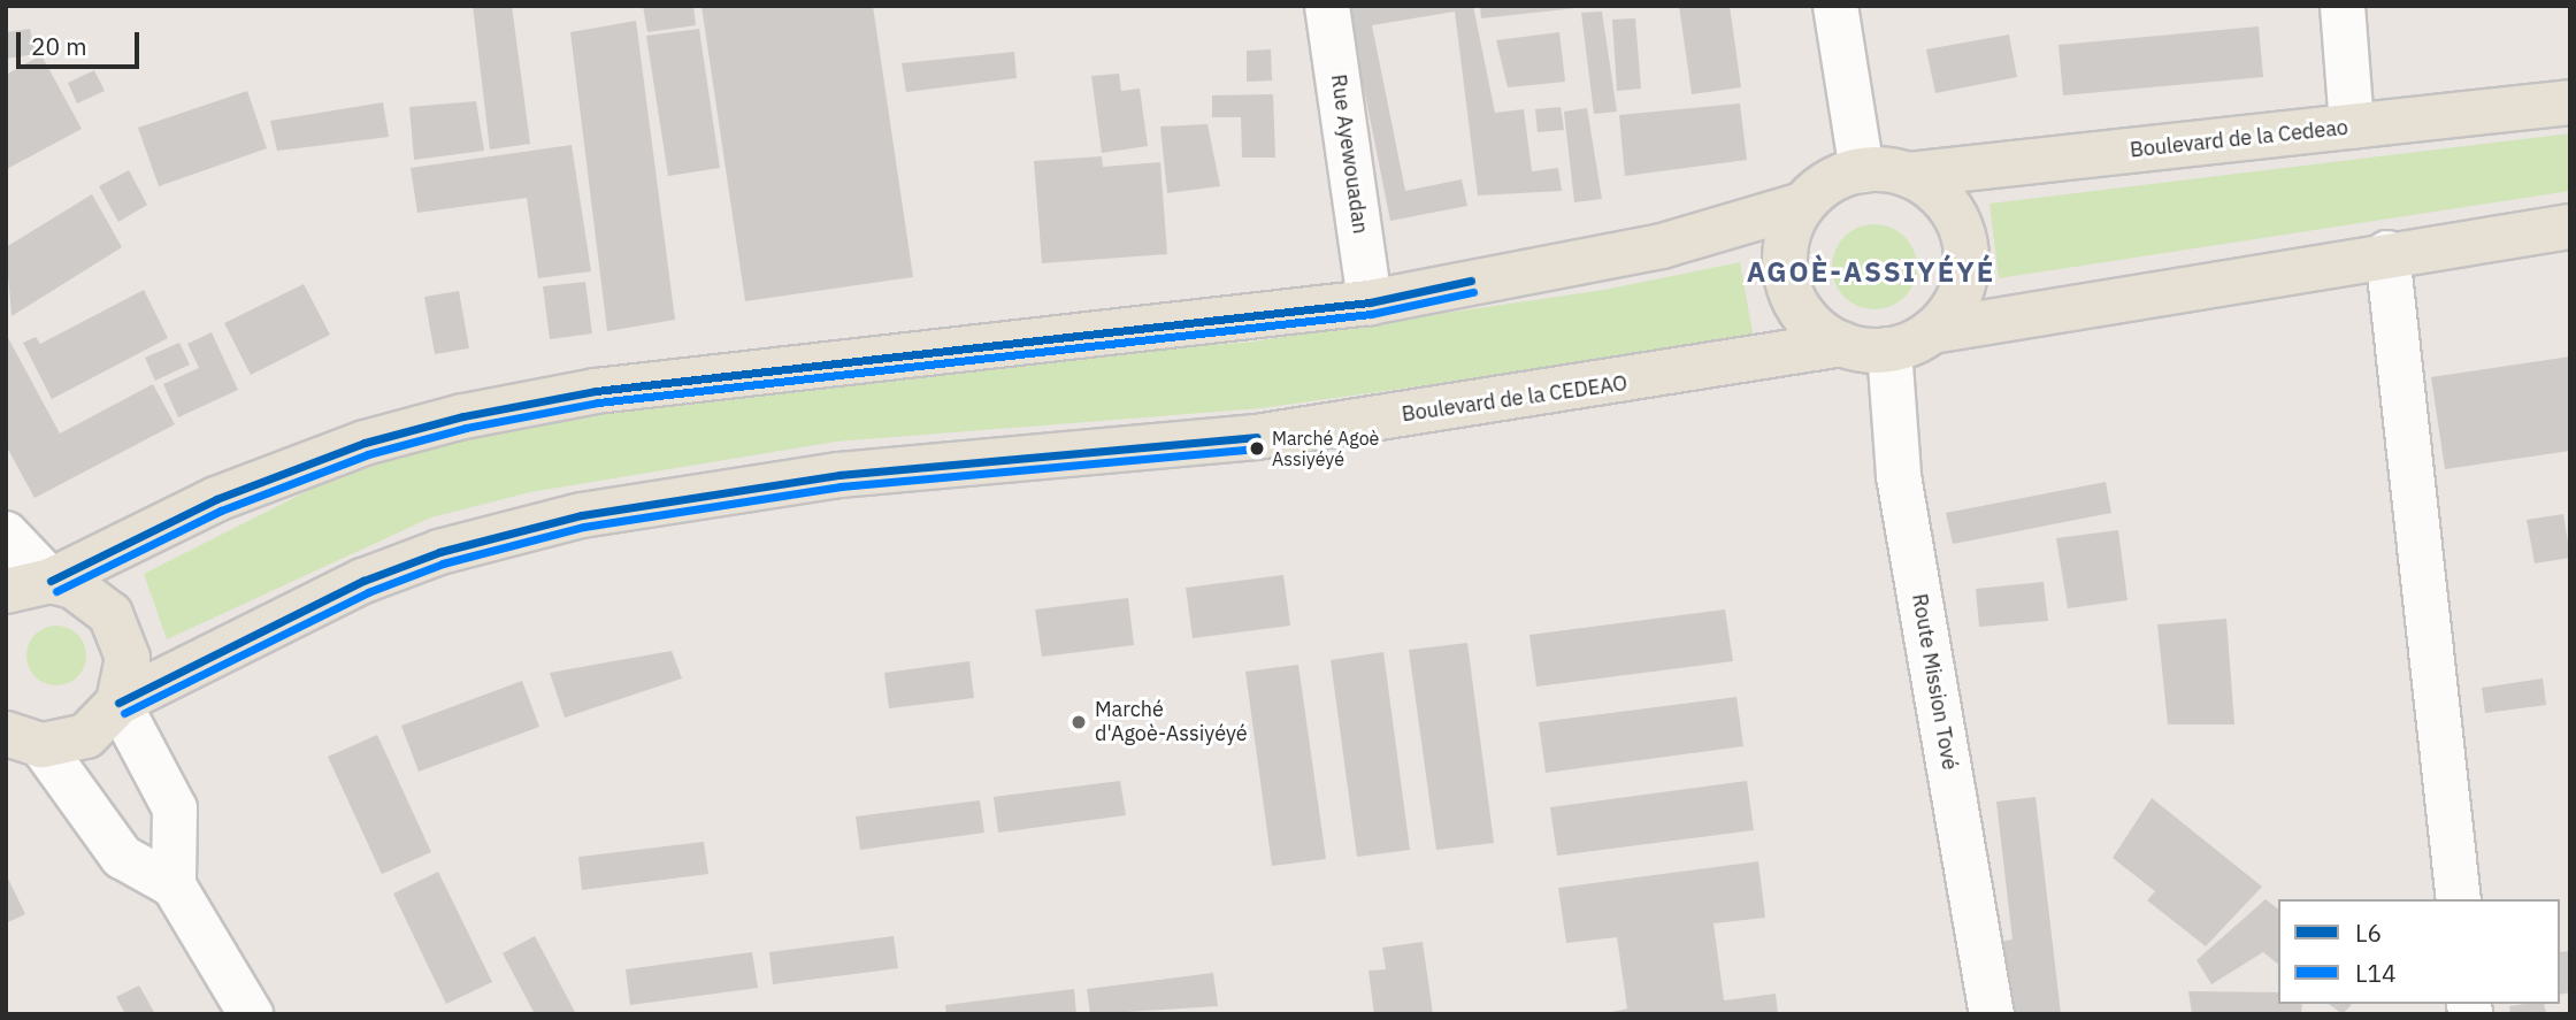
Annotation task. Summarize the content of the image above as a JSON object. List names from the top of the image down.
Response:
{
  "streets": {
    "main road": ["Boulevard de la Cedeao", "Boulevard de la CEDEAO"],
    "street": ["Rue Ayewouadan", "Route Mission Tové"]
  },
  "crossings": [
    ["Boulevard de la Cedeao", "Boulevard de la CEDEAO"],
    ["Boulevard de la Cedeao", "Route Mission Tové"],
    ["Boulevard de la CEDEAO", "Route Mission Tové"]
  ],
  "districts": ["AGOÈ-ASSIYÉYÉ"],
  "places": ["Marché Agoè Assiyéyé", "Marché d'Agoè-Assiyéyé"],
  "lines": ["transit line L6", "transit line L14"],
  "legend": ["L6", "L14"],
  "scale_bar": "20 m"
}
